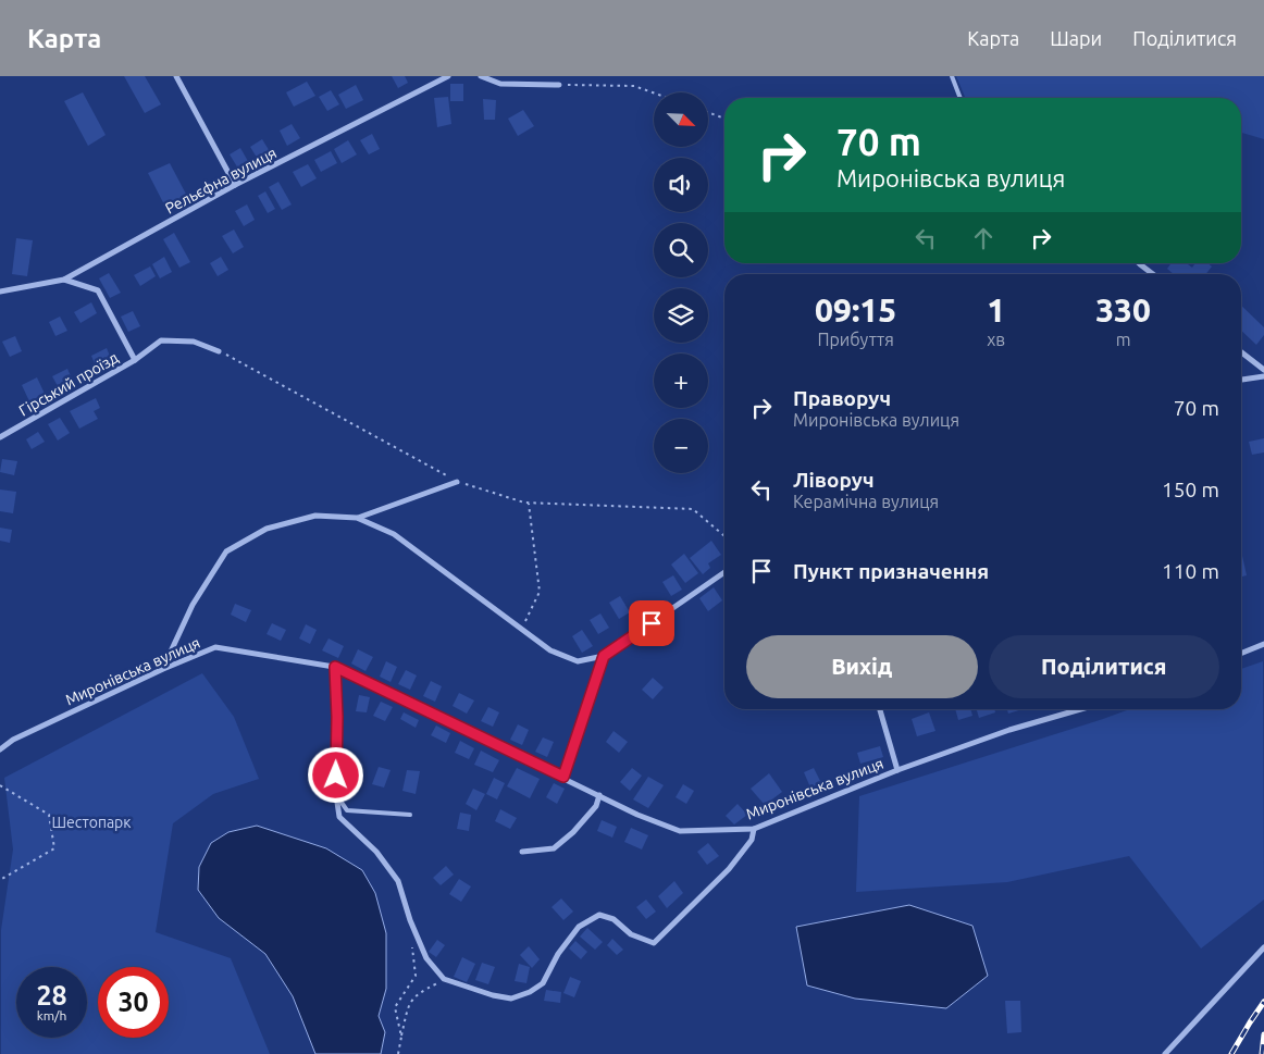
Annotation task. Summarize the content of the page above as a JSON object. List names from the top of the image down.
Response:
{
  "streets": {
    "street": ["Рельєфна вулиця", "Гірський проїзд", "Миронівська вулиця"]
  },
  "crossings": [
    ["Рельєфна вулиця", "Гірський проїзд"]
  ],
  "parks": ["Шестопарк"],
  "north": "bottom right",
  "page": {
    "header": "Карта",
    "nav": ["Карта", "Шари", "Поділитися"],
    "map_buttons": ["+", "−"],
    "turn": ["70 m", "Миронівська вулиця"],
    "eta": [
      "09:15",
      "Прибуття",
      "1",
      "хв",
      "330",
      "m"
    ],
    "list": [
      {
        "name": "Праворуч",
        "note": "Миронівська вулиця",
        "value": "70 m"
      },
      {
        "name": "Ліворуч",
        "note": "Керамічна вулиця",
        "value": "150 m"
      },
      {
        "name": "Пункт призначення",
        "value": "110 m"
      }
    ],
    "buttons": ["Вихід", "Поділитися"],
    "speed": "28 km/h",
    "limit": "30"
  }
}
